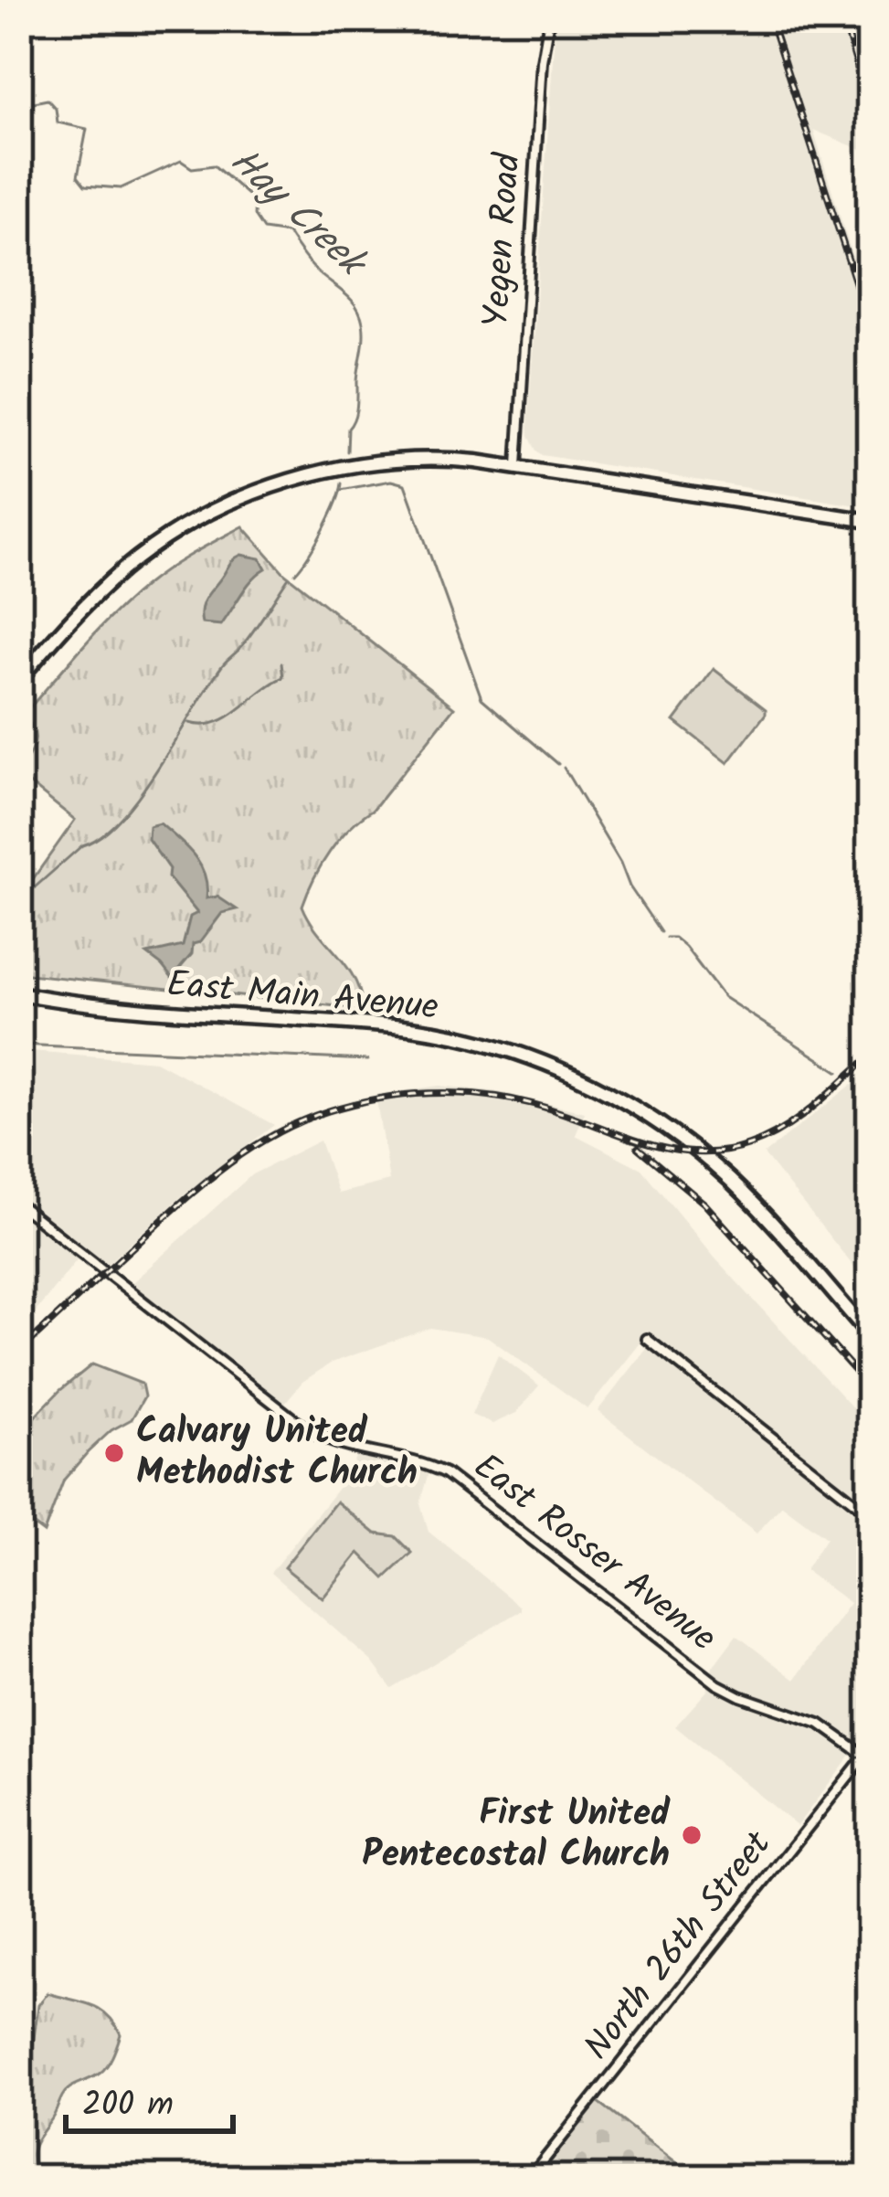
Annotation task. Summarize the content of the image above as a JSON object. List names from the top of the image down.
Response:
{
  "streets": {
    "main road": ["East Main Avenue"],
    "street": ["Yegen Road", "East Rosser Avenue", "North 26th Street"]
  },
  "crossings": [
    ["East Rosser Avenue", "North 26th Street"]
  ],
  "water": ["Hay Creek"],
  "places": ["Calvary United Methodist Church", "First United Pentecostal Church"],
  "scale_bar": "200 m"
}
